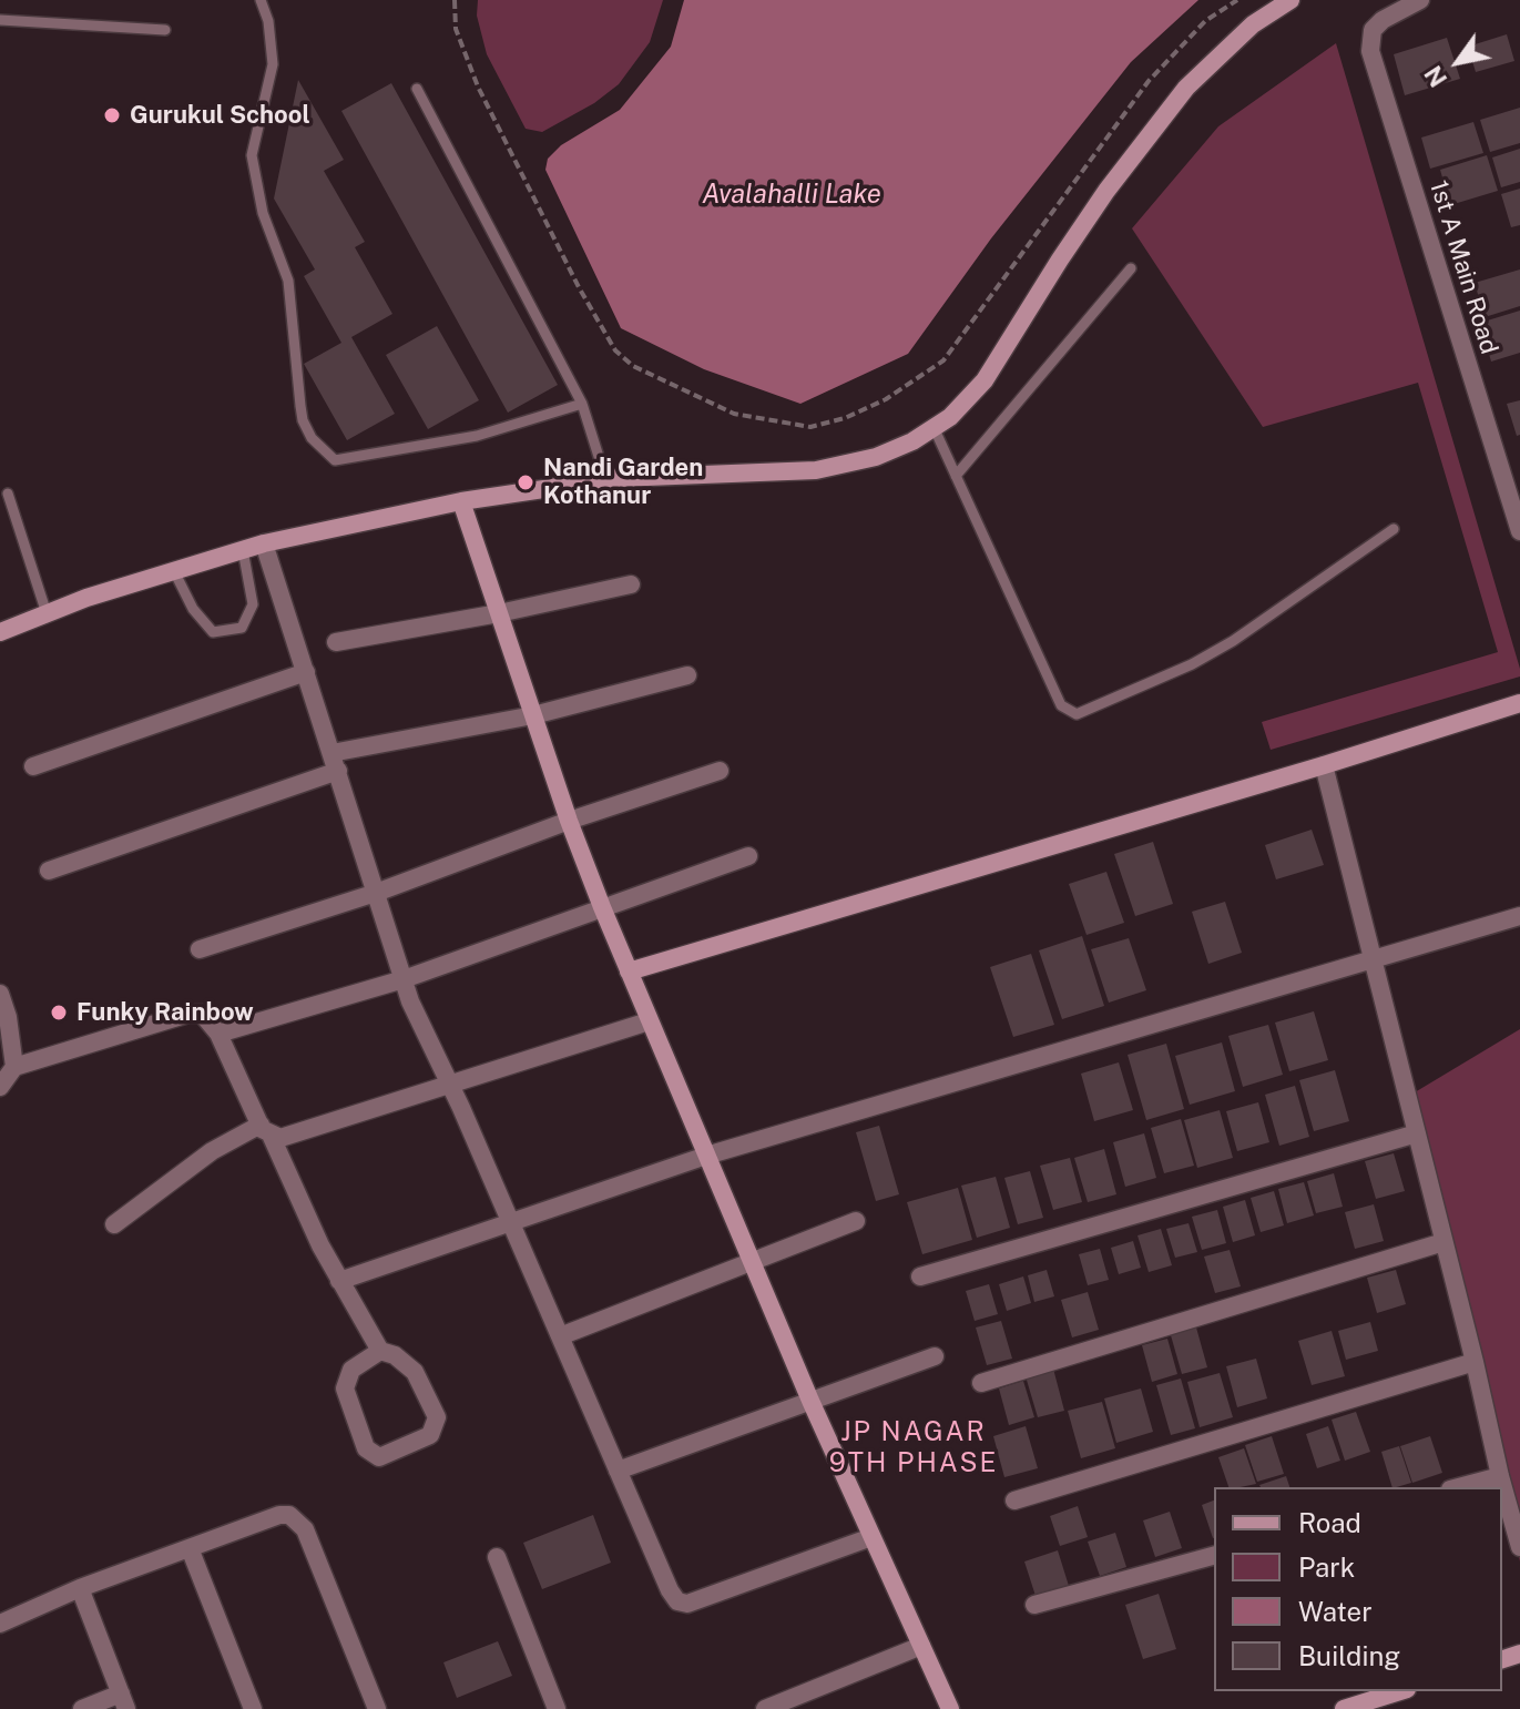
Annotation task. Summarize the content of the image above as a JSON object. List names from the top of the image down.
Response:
{
  "streets": {
    "street": ["1st A Main Road"]
  },
  "districts": ["JP NAGAR 9TH PHASE"],
  "water": ["Avalahalli Lake"],
  "places": ["Gurukul School", "Nandi Garden Kothanur", "Funky Rainbow"],
  "legend": [
    "Road",
    "Park",
    "Water",
    "Building"
  ],
  "north": "bottom left"
}
